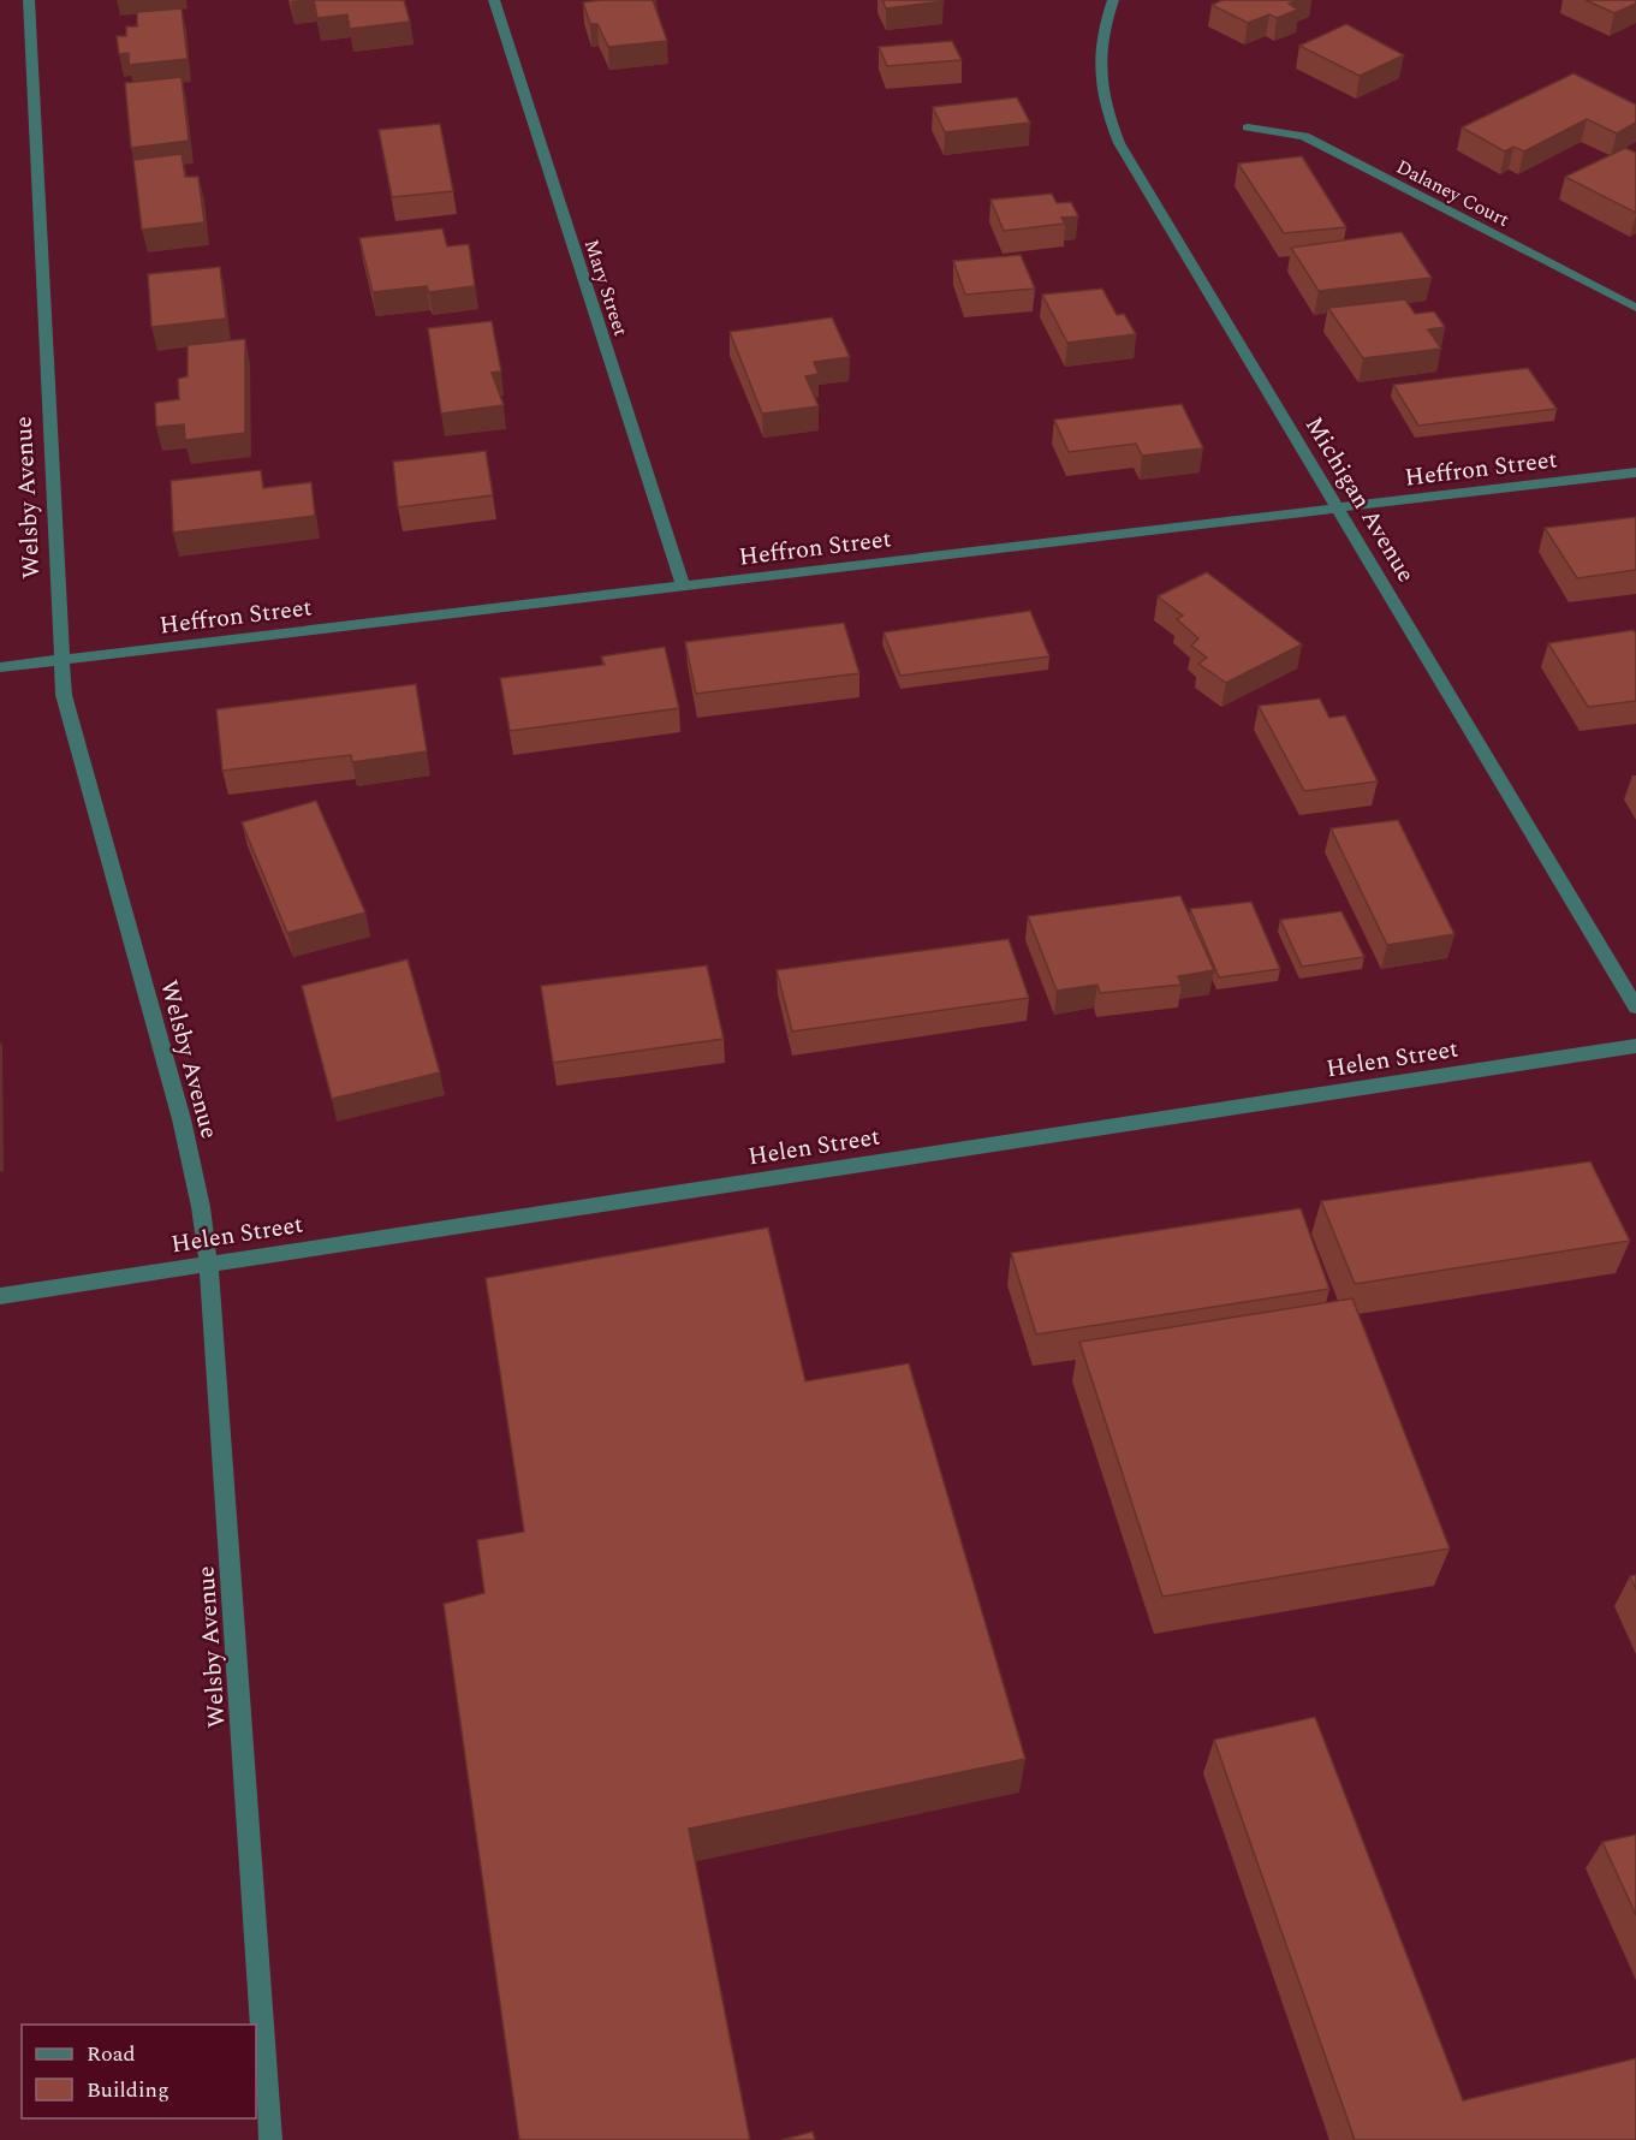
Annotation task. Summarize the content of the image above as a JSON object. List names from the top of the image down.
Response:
{
  "streets": {
    "street": [
      "Dalaney Court",
      "Mary Street",
      "Heffron Street",
      "Welsby Avenue",
      "Michigan Avenue",
      "Helen Street"
    ]
  },
  "crossings": [
    ["Mary Street", "Heffron Street"],
    ["Heffron Street", "Welsby Avenue"],
    ["Heffron Street", "Michigan Avenue"],
    ["Welsby Avenue", "Helen Street"]
  ],
  "legend": ["Road", "Building"]
}
